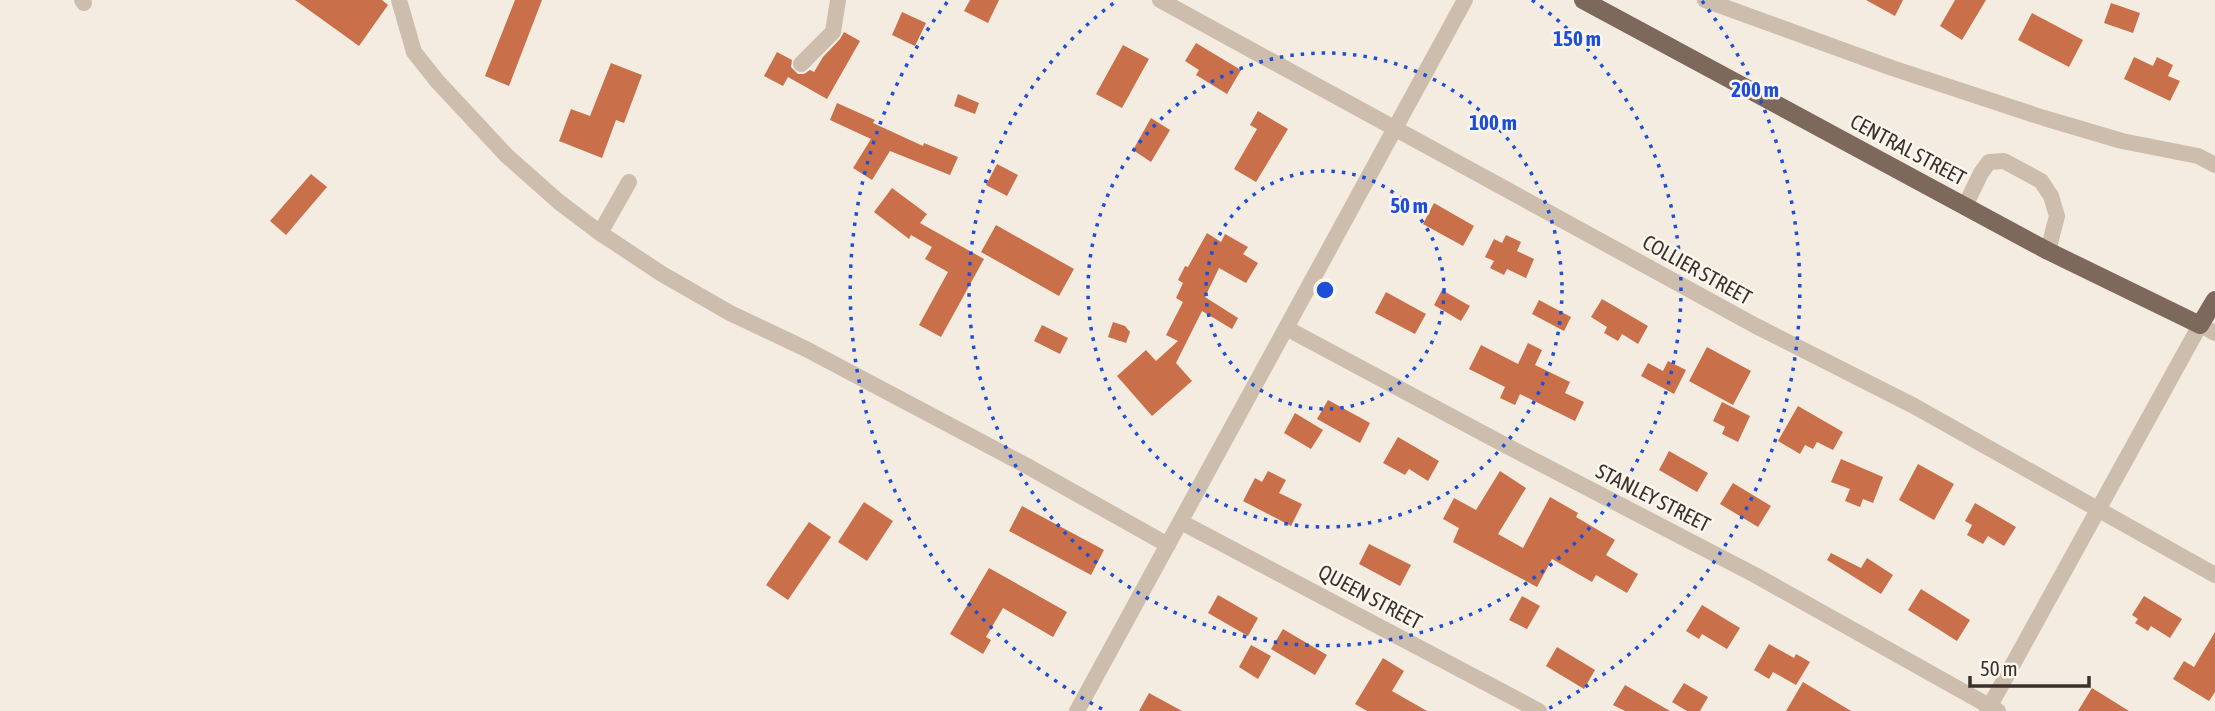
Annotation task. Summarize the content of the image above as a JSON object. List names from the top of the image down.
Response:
{
  "streets": {
    "main road": ["CENTRAL STREET"],
    "street": ["COLLIER STREET", "STANLEY STREET", "QUEEN STREET"]
  },
  "scale_bar": "50 m",
  "rings": [
    "150 m",
    "200 m",
    "100 m",
    "50 m"
  ]
}
